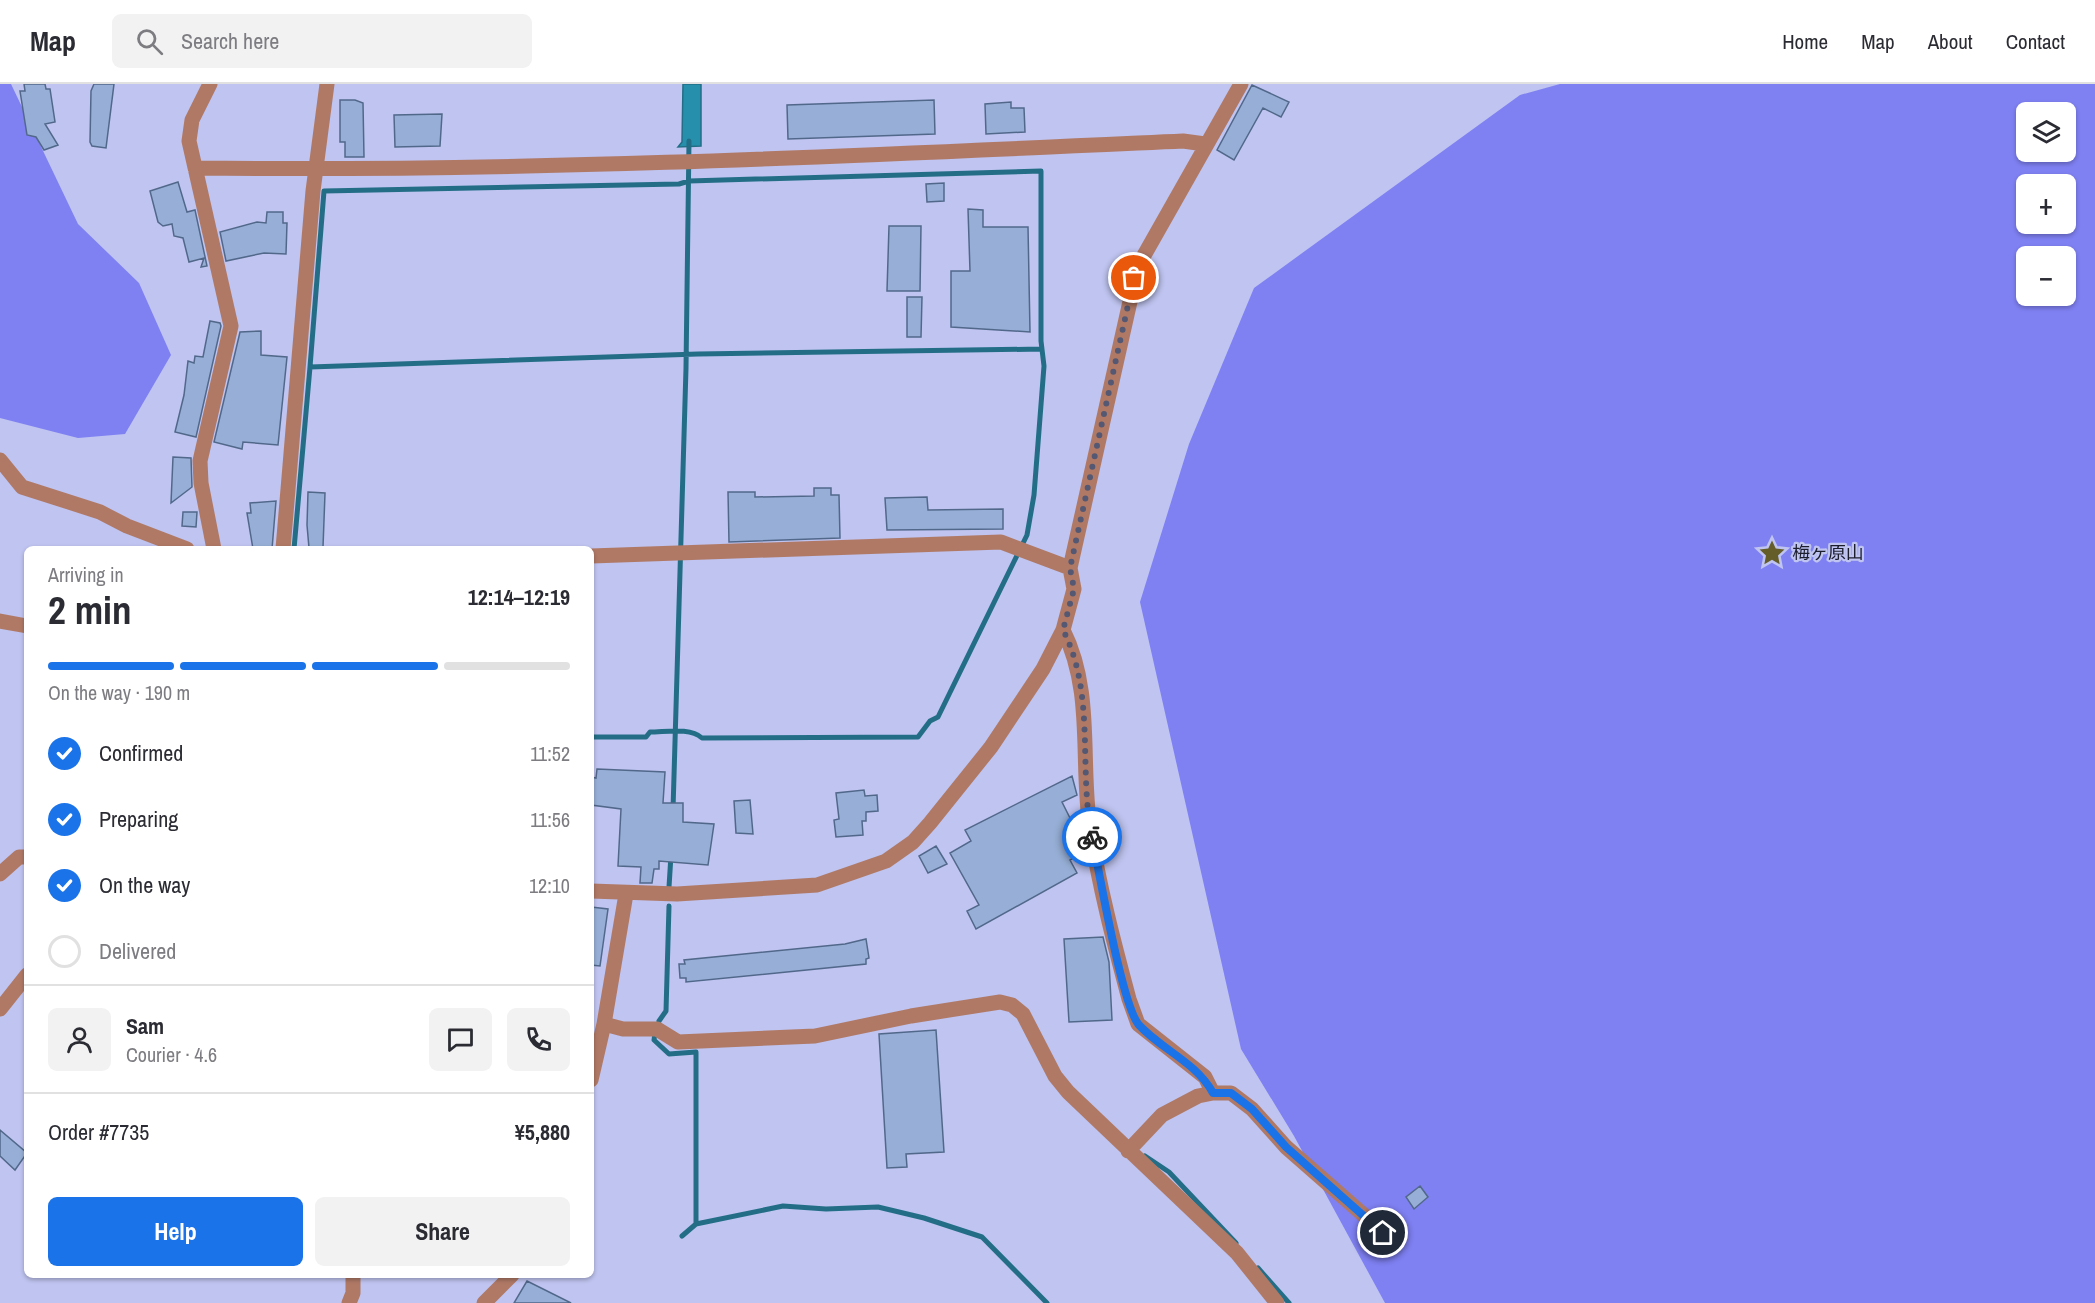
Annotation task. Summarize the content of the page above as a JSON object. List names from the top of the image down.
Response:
{
  "places": {
    "place": ["梅ヶ原山"]
  },
  "page": {
    "header": "Map",
    "search": "Search here",
    "nav": [
      "Home",
      "Map",
      "About",
      "Contact"
    ],
    "map_buttons": ["+", "−"],
    "heading": ["2 min", "Arriving in", "12:14–12:19"],
    "panel": [
      "Sam",
      "Courier · 4.6",
      "Order #7735",
      "¥5,880"
    ],
    "bar": "On the way · 190 m",
    "list": [
      ["Confirmed", "11:52"],
      ["Preparing", "11:56"],
      ["On the way", "12:10"],
      "Delivered"
    ],
    "buttons": ["Help", "Share"]
  }
}
